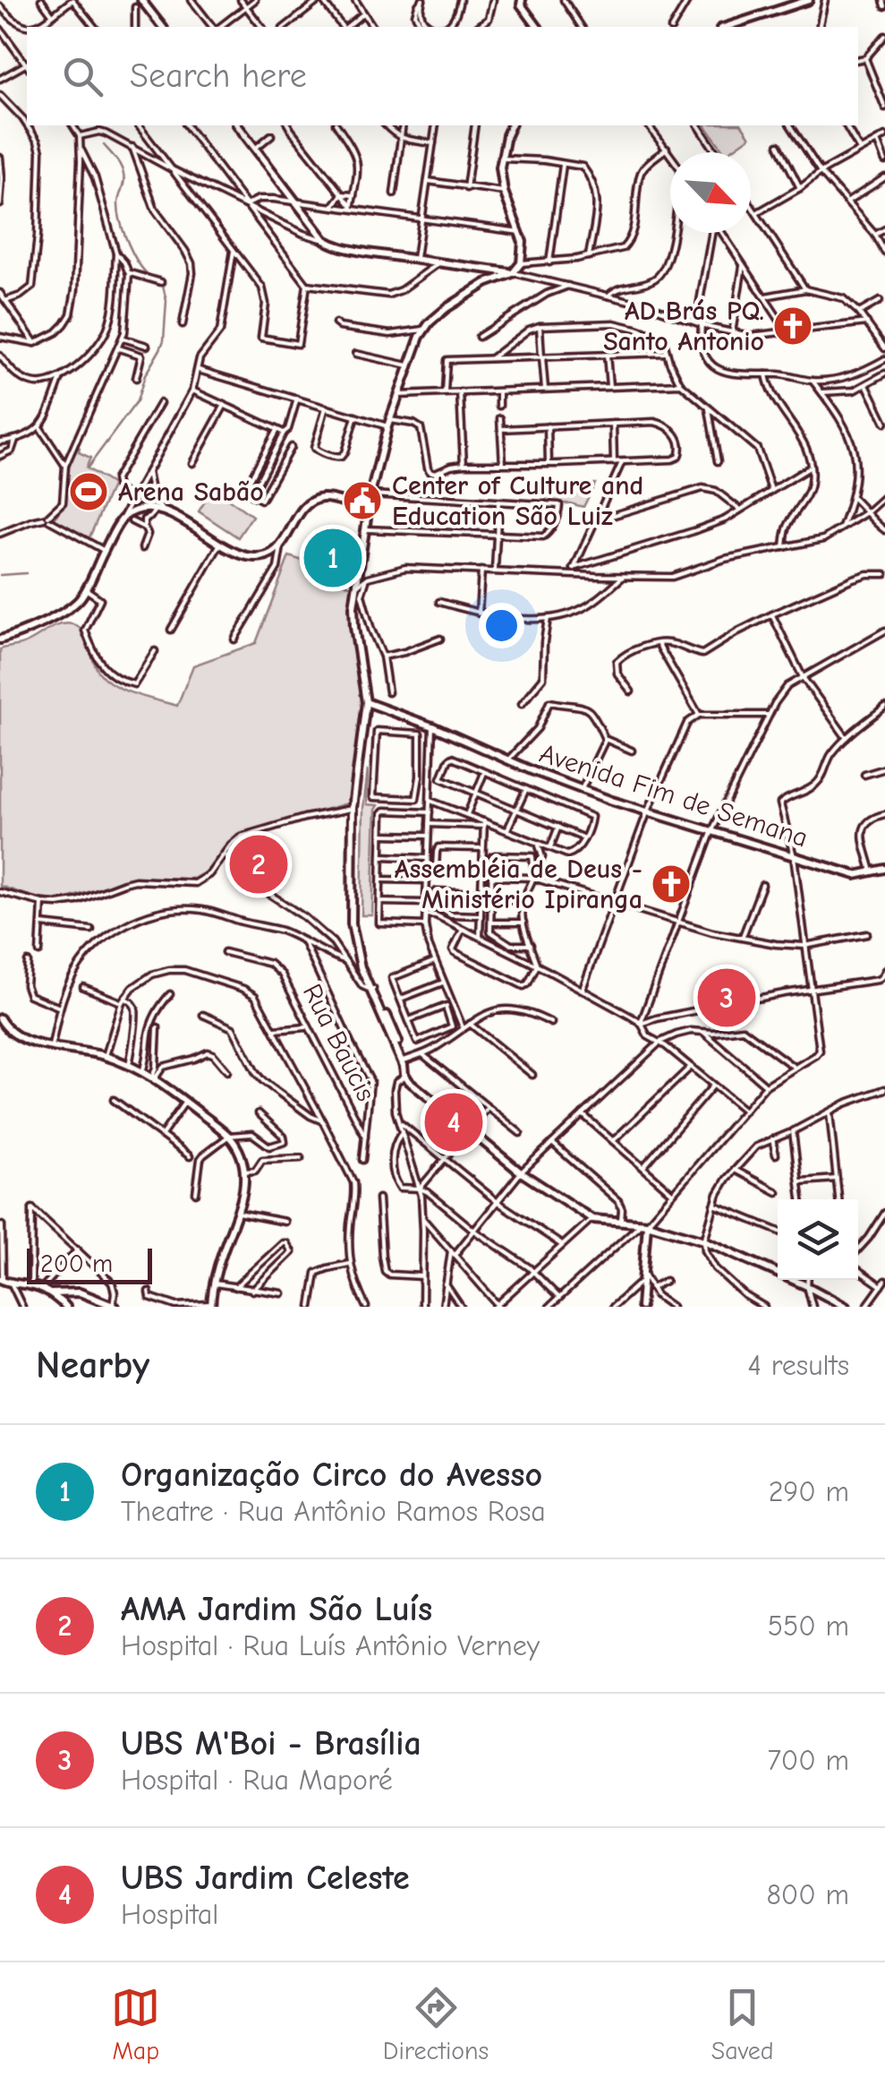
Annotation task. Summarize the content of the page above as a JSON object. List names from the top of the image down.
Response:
{
  "streets": {
    "street": ["Avenida Fim de Semana", "Rua Baucis"]
  },
  "places": {
    "church": ["AD Brás PQ. Santo Antonio", "Assembléia de Deus - Ministério Ipiranga"],
    "sports": ["Arena Sabão"],
    "public building": ["Center of Culture and Education São Luiz"]
  },
  "scale_bar": "200 m",
  "north": "bottom right",
  "page": {
    "search": "Search here",
    "pins": [
      "1",
      "2",
      "3",
      "4"
    ],
    "scale": "200 m",
    "heading": ["Nearby", "4 results"],
    "list": [
      {
        "mark": "1",
        "name": "Organização Circo do Avesso",
        "note": "Theatre · Rua Antônio Ramos Rosa",
        "value": "290 m"
      },
      {
        "mark": "2",
        "name": "AMA Jardim São Luís",
        "note": "Hospital · Rua Luís Antônio Verney",
        "value": "550 m"
      },
      {
        "mark": "3",
        "name": "UBS M'Boi - Brasília",
        "note": "Hospital · Rua Maporé",
        "value": "700 m"
      },
      {
        "mark": "4",
        "name": "UBS Jardim Celeste",
        "note": "Hospital",
        "value": "800 m"
      }
    ],
    "nav": ["Map", "Directions", "Saved"]
  }
}
